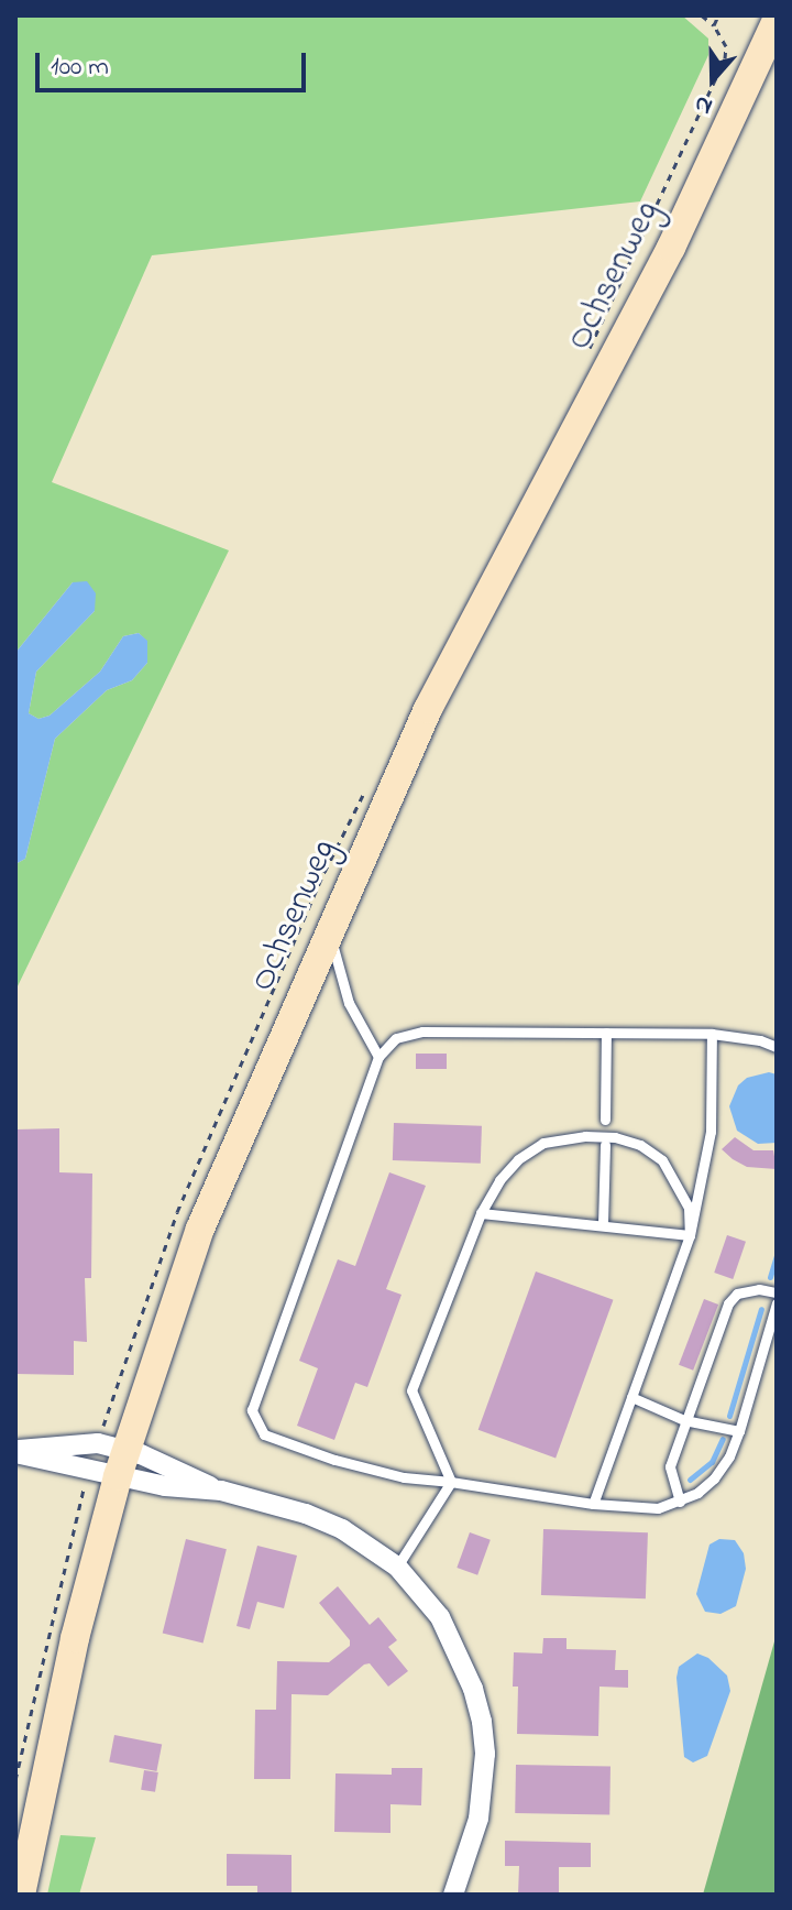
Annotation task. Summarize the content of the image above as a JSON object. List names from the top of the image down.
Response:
{
  "streets": {
    "main road": ["Ochsenweg"]
  },
  "scale_bar": "100 m",
  "north": "bottom"
}
